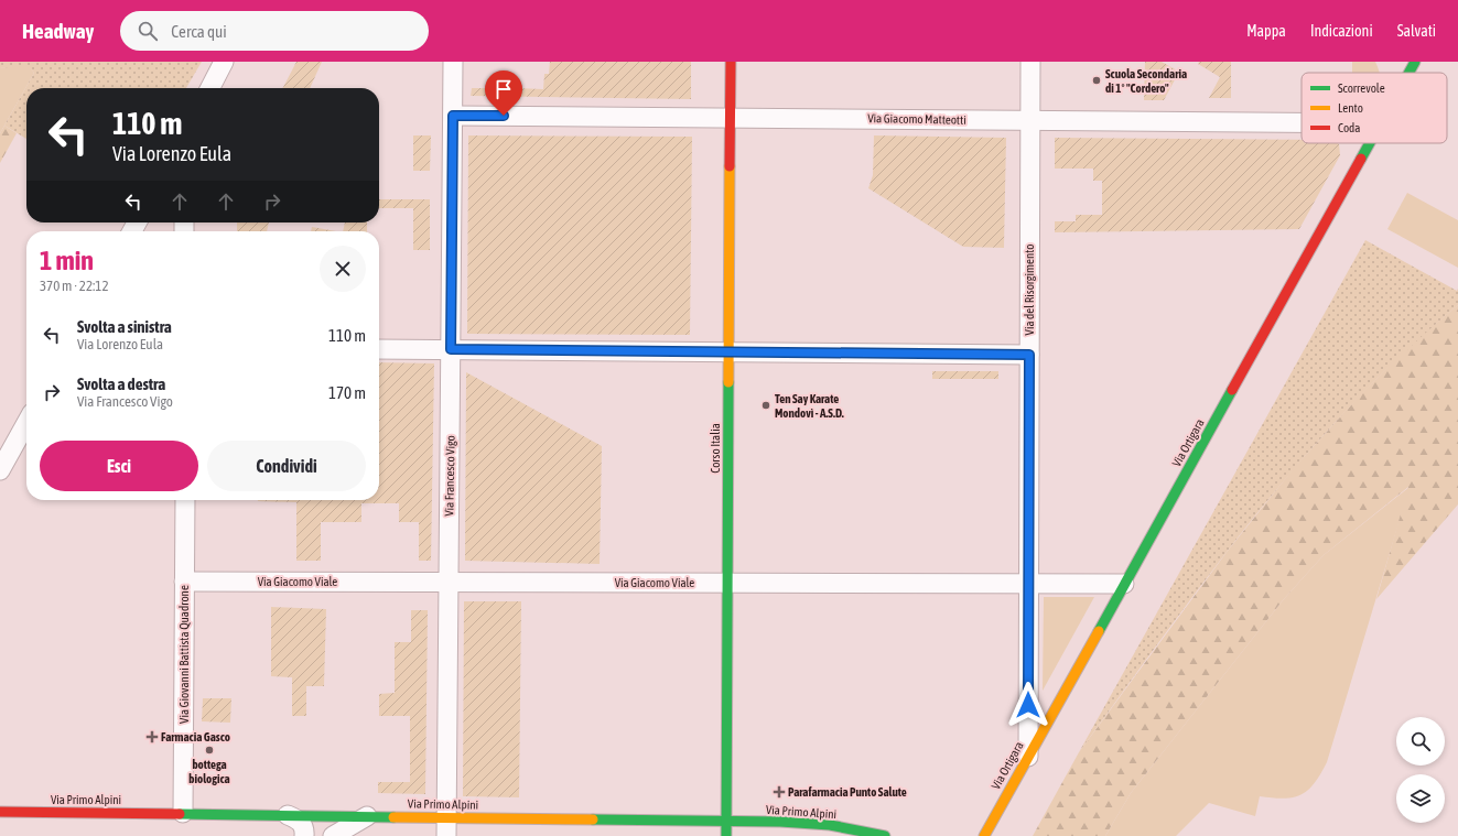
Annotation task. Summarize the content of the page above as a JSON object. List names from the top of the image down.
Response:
{
  "streets": {
    "street": [
      "Via Giacomo Matteotti",
      "Via del Risorgimento",
      "Via Ortigara",
      "Corso Italia",
      "Via Francesco Vigo",
      "Via Giacomo Viale",
      "Via Giovanni Battista Quadrone",
      "Via Primo Alpini"
    ]
  },
  "crossings": [
    ["Via Giacomo Matteotti", "Via del Risorgimento"],
    ["Via Giacomo Matteotti", "Corso Italia"],
    ["Via Giacomo Matteotti", "Via Francesco Vigo"],
    ["Via del Risorgimento", "Via Ortigara"],
    ["Via del Risorgimento", "Via Giacomo Viale"],
    ["Via Ortigara", "Via Giacomo Viale"],
    ["Corso Italia", "Via Giacomo Viale"],
    ["Corso Italia", "Via Primo Alpini"],
    ["Via Francesco Vigo", "Via Giacomo Viale"],
    ["Via Francesco Vigo", "Via Primo Alpini"],
    ["Via Giacomo Viale", "Via Giovanni Battista Quadrone"],
    ["Via Giovanni Battista Quadrone", "Via Primo Alpini"]
  ],
  "places": {
    "other": ["Scuola Secondaria di 1° \"Cordero\"", "Ten Say Karate Mondovì - A.S.D.", "bottega biologica"],
    "health": ["Farmacia Gasco", "Parafarmacia Punto Salute"]
  },
  "legend": ["Scorrevole", "Lento", "Coda"],
  "page": {
    "header": "Headway",
    "search": "Cerca qui",
    "nav": ["Mappa", "Indicazioni", "Salvati"],
    "turn": ["110 m", "Via Lorenzo Eula"],
    "heading": ["1 min", "370 m · 22:12"],
    "list": [
      {
        "name": "Svolta a sinistra",
        "note": "Via Lorenzo Eula",
        "value": "110 m"
      },
      {
        "name": "Svolta a destra",
        "note": "Via Francesco Vigo",
        "value": "170 m"
      }
    ],
    "buttons": ["Esci", "Condividi"]
  }
}
